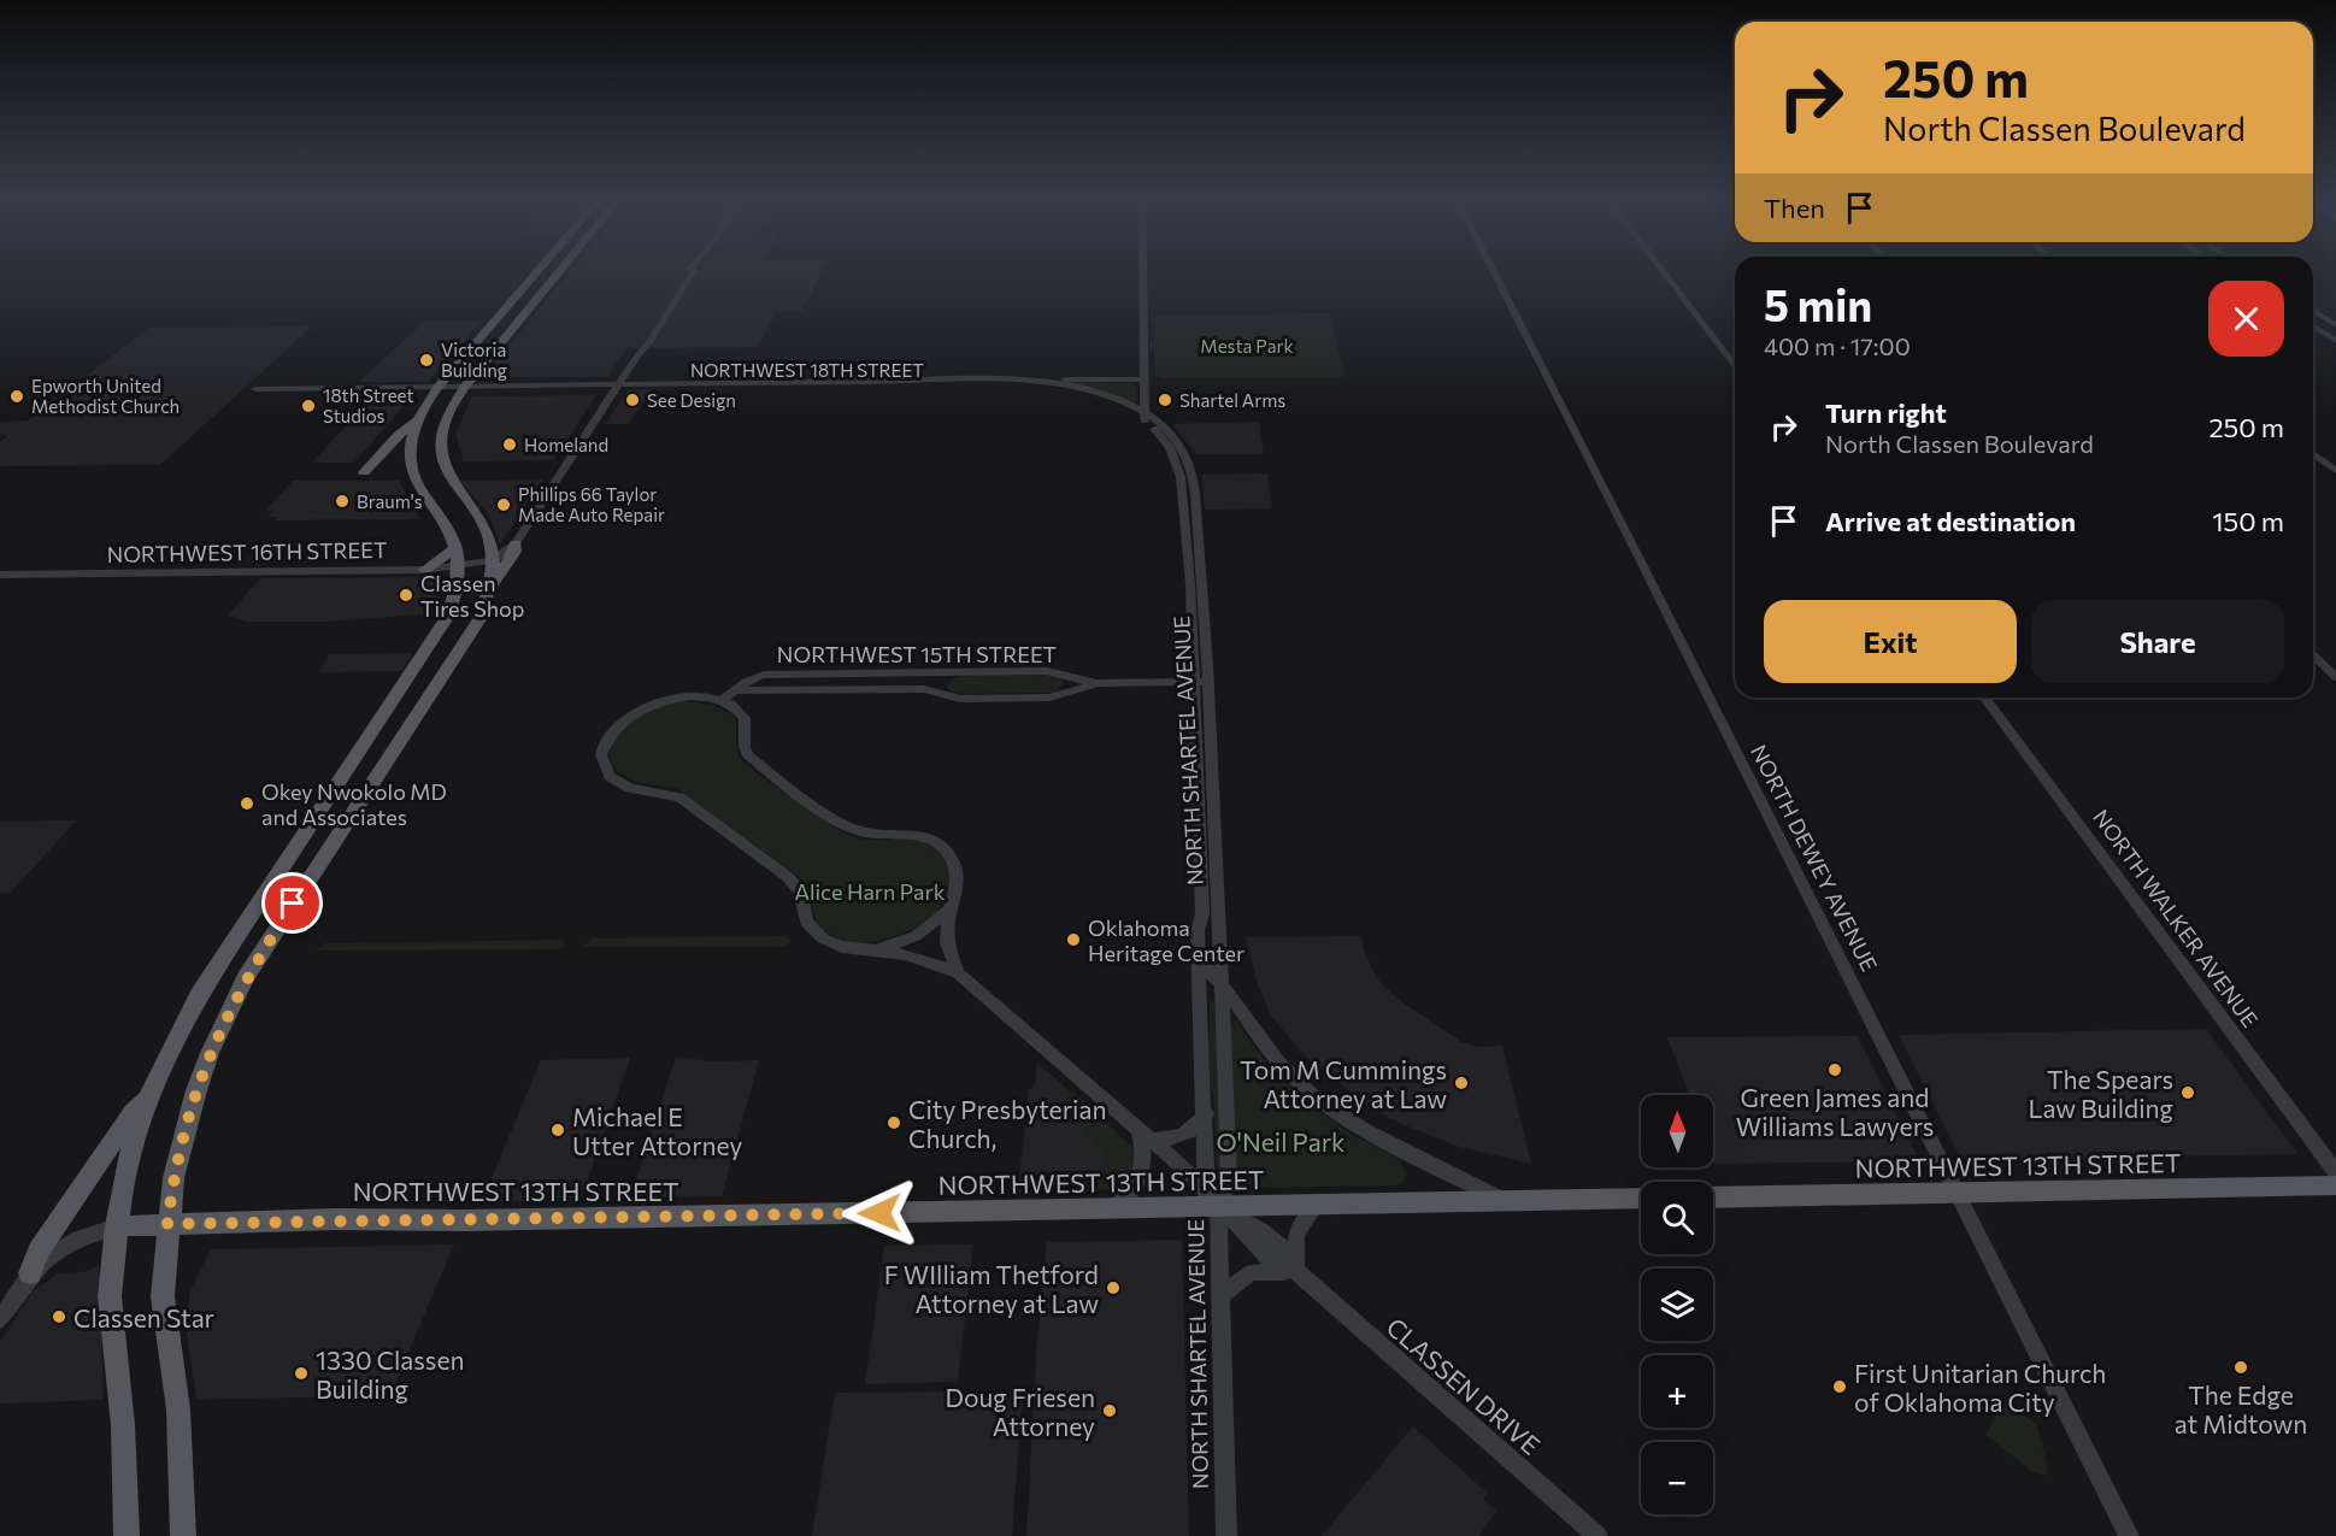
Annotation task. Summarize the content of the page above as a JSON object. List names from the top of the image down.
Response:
{
  "streets": {
    "main road": ["NORTHWEST 13TH STREET"],
    "street": [
      "NORTHWEST 18TH STREET",
      "NORTHWEST 16TH STREET",
      "NORTHWEST 15TH STREET",
      "NORTH SHARTEL AVENUE",
      "NORTH DEWEY AVENUE",
      "NORTH WALKER AVENUE",
      "CLASSEN DRIVE"
    ]
  },
  "crossings": [
    ["NORTHWEST 18TH STREET", "NORTH SHARTEL AVENUE"],
    ["NORTHWEST 15TH STREET", "NORTH SHARTEL AVENUE"],
    ["NORTHWEST 15TH STREET", "CLASSEN DRIVE"],
    ["NORTH SHARTEL AVENUE", "NORTHWEST 13TH STREET"],
    ["NORTH SHARTEL AVENUE", "CLASSEN DRIVE"],
    ["NORTH DEWEY AVENUE", "NORTHWEST 13TH STREET"],
    ["NORTHWEST 13TH STREET", "CLASSEN DRIVE"]
  ],
  "parks": ["Mesta Park", "Alice Harn Park", "O'Neil Park"],
  "places": [
    "Victoria Building",
    "Epworth United Methodist Church",
    "See Design",
    "Shartel Arms",
    "18th Street Studios",
    "Homeland",
    "Braum's",
    "Phillips 66 Taylor Made Auto Repair",
    "Classen Tires Shop",
    "Okey Nwokolo MD and Associates",
    "Oklahoma Heritage Center",
    "Green James and Williams Lawyers",
    "Tom M Cummings Attorney at Law",
    "The Spears Law Building",
    "City Presbyterian Church,",
    "Michael E Utter Attorney",
    "F WIlliam Thetford Attorney at Law",
    "Classen Star",
    "The Edge at Midtown",
    "1330 Classen Building",
    "First Unitarian Church of Oklahoma City",
    "Doug Friesen Attorney"
  ],
  "north": "top",
  "page": {
    "turn": ["250 m", "North Classen Boulevard"],
    "then": "Then",
    "heading": ["5 min", "400 m · 17:00"],
    "list": [
      {
        "name": "Turn right",
        "note": "North Classen Boulevard",
        "value": "250 m"
      },
      {
        "name": "Arrive at destination",
        "value": "150 m"
      }
    ],
    "buttons": ["Exit", "Share"],
    "map_buttons": ["+", "−"]
  }
}
